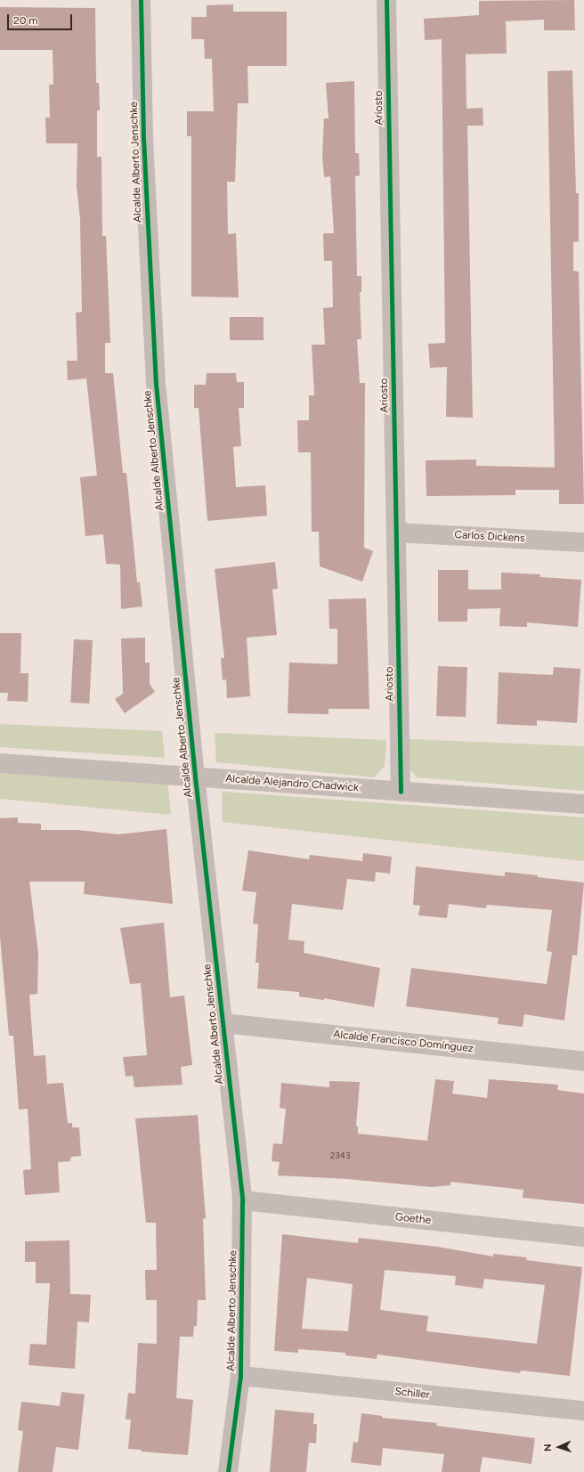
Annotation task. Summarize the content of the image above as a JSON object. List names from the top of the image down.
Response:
{
  "streets": {
    "street": [
      "Ariosto",
      "Alcalde Alberto Jenschke",
      "Carlos Dickens",
      "Alcalde Alejandro Chadwick",
      "Alcalde Francisco Domínguez",
      "Goethe",
      "Schiller"
    ]
  },
  "crossings": [
    ["Ariosto", "Carlos Dickens"],
    ["Ariosto", "Alcalde Alejandro Chadwick"],
    ["Alcalde Alberto Jenschke", "Alcalde Alejandro Chadwick"],
    ["Alcalde Alberto Jenschke", "Alcalde Francisco Domínguez"],
    ["Alcalde Alberto Jenschke", "Goethe"],
    ["Alcalde Alberto Jenschke", "Schiller"]
  ],
  "house_numbers": ["2343"],
  "scale_bar": "20 m",
  "north": "left"
}
